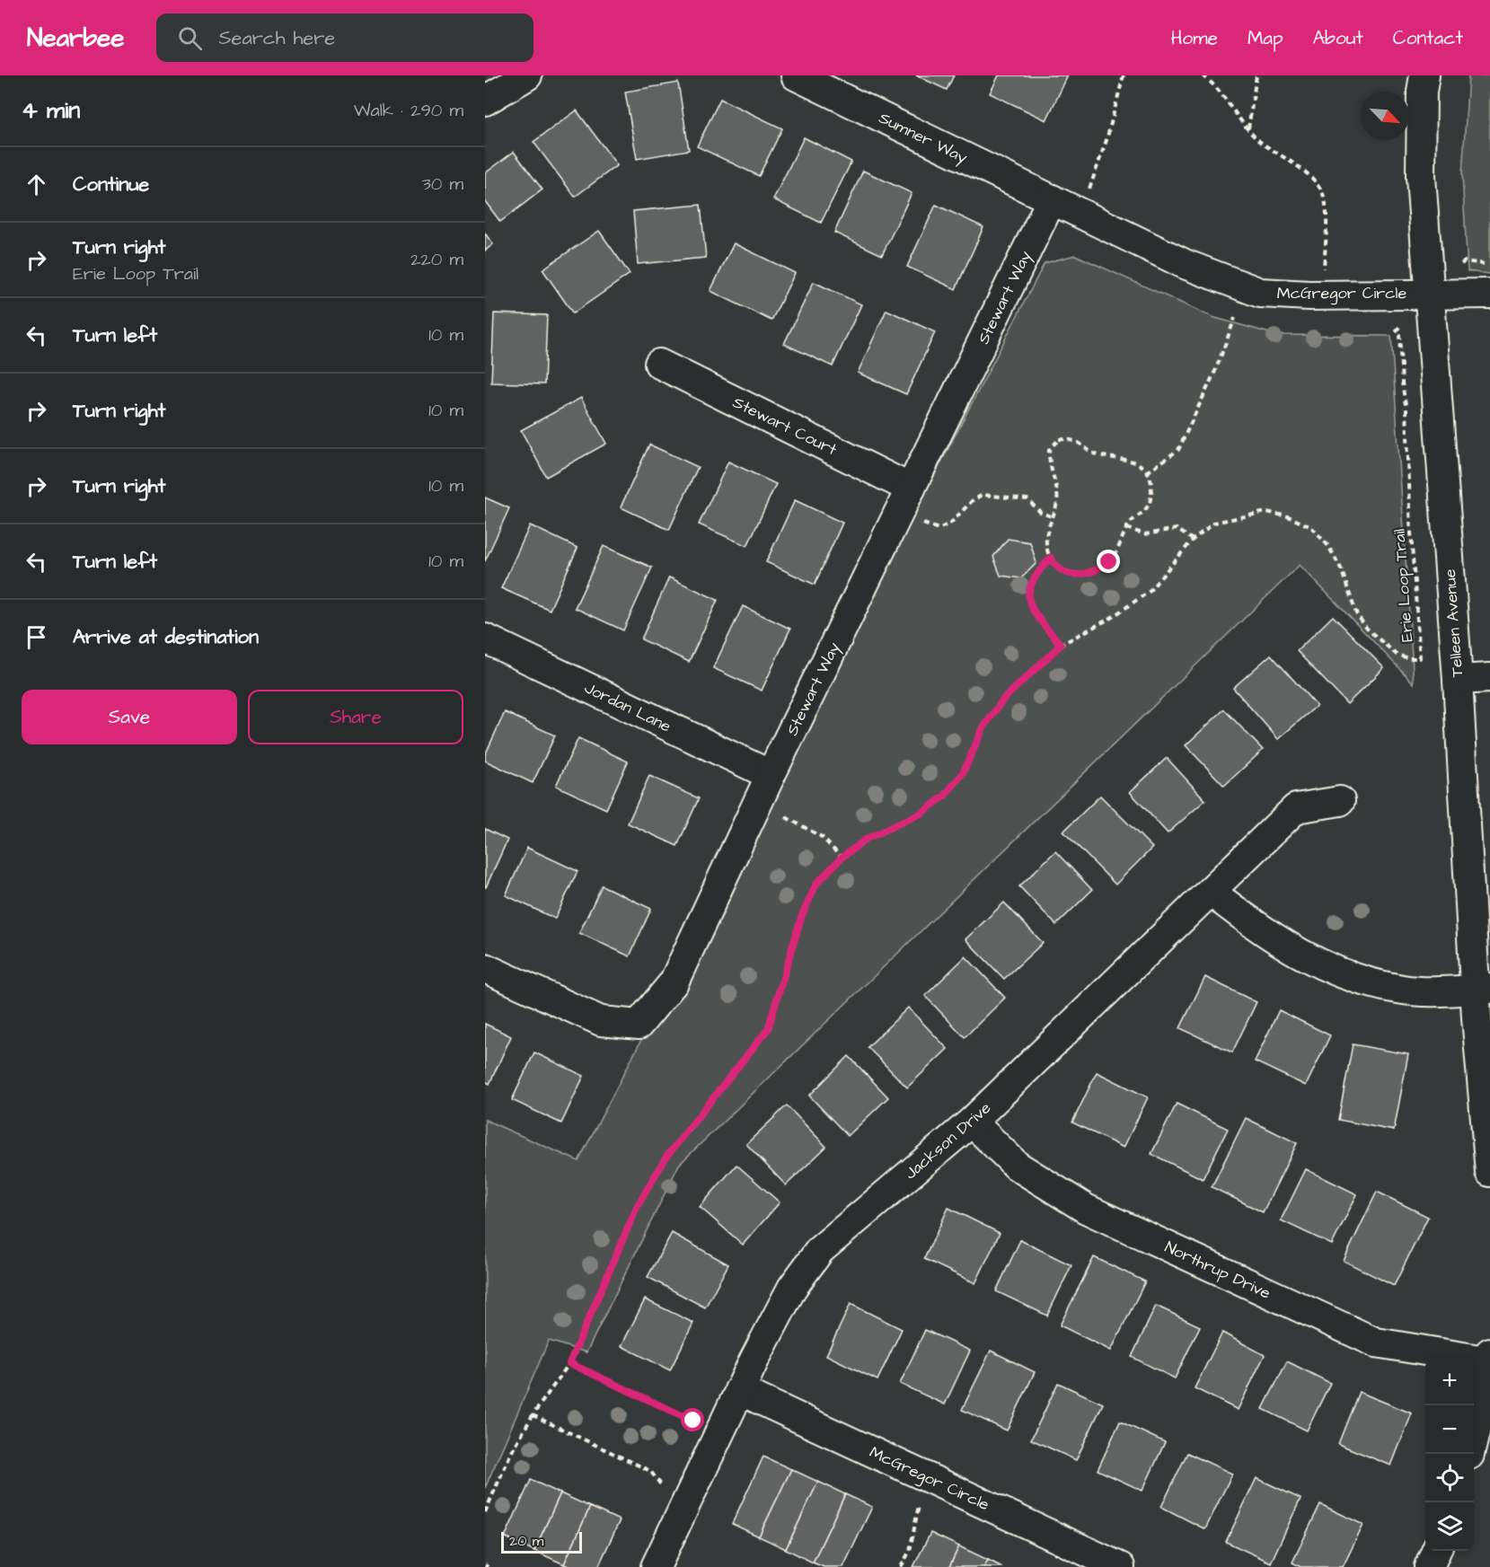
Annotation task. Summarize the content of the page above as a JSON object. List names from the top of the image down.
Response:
{
  "streets": {
    "street": [
      "Sumner Way",
      "McGregor Circle",
      "Stewart Way",
      "Stewart Court",
      "Telleen Avenue",
      "Jordan Lane",
      "Jackson Drive",
      "Northrup Drive"
    ],
    "path": ["Erie Loop Trail"]
  },
  "crossings": [
    ["Sumner Way", "McGregor Circle"],
    ["Sumner Way", "Stewart Way"],
    ["McGregor Circle", "Stewart Way"],
    ["McGregor Circle", "Telleen Avenue"],
    ["McGregor Circle", "Jackson Drive"],
    ["Stewart Way", "Stewart Court"],
    ["Stewart Way", "Jordan Lane"],
    ["Jackson Drive", "Northrup Drive"]
  ],
  "scale_bar": "20 m",
  "north": "bottom right",
  "page": {
    "header": "Nearbee",
    "search": "Search here",
    "nav": [
      "Home",
      "Map",
      "About",
      "Contact"
    ],
    "heading": ["4 min", "Walk · 290 m"],
    "list": [
      ["Continue", "30 m"],
      ["Turn right", "Erie Loop Trail", "220 m"],
      ["Turn left", "10 m"],
      ["Turn right", "10 m"],
      ["Turn right", "10 m"],
      ["Turn left", "10 m"],
      "Arrive at destination"
    ],
    "buttons": ["Save", "Share"],
    "map_buttons": ["+", "−"],
    "scale": "20 m"
  }
}
